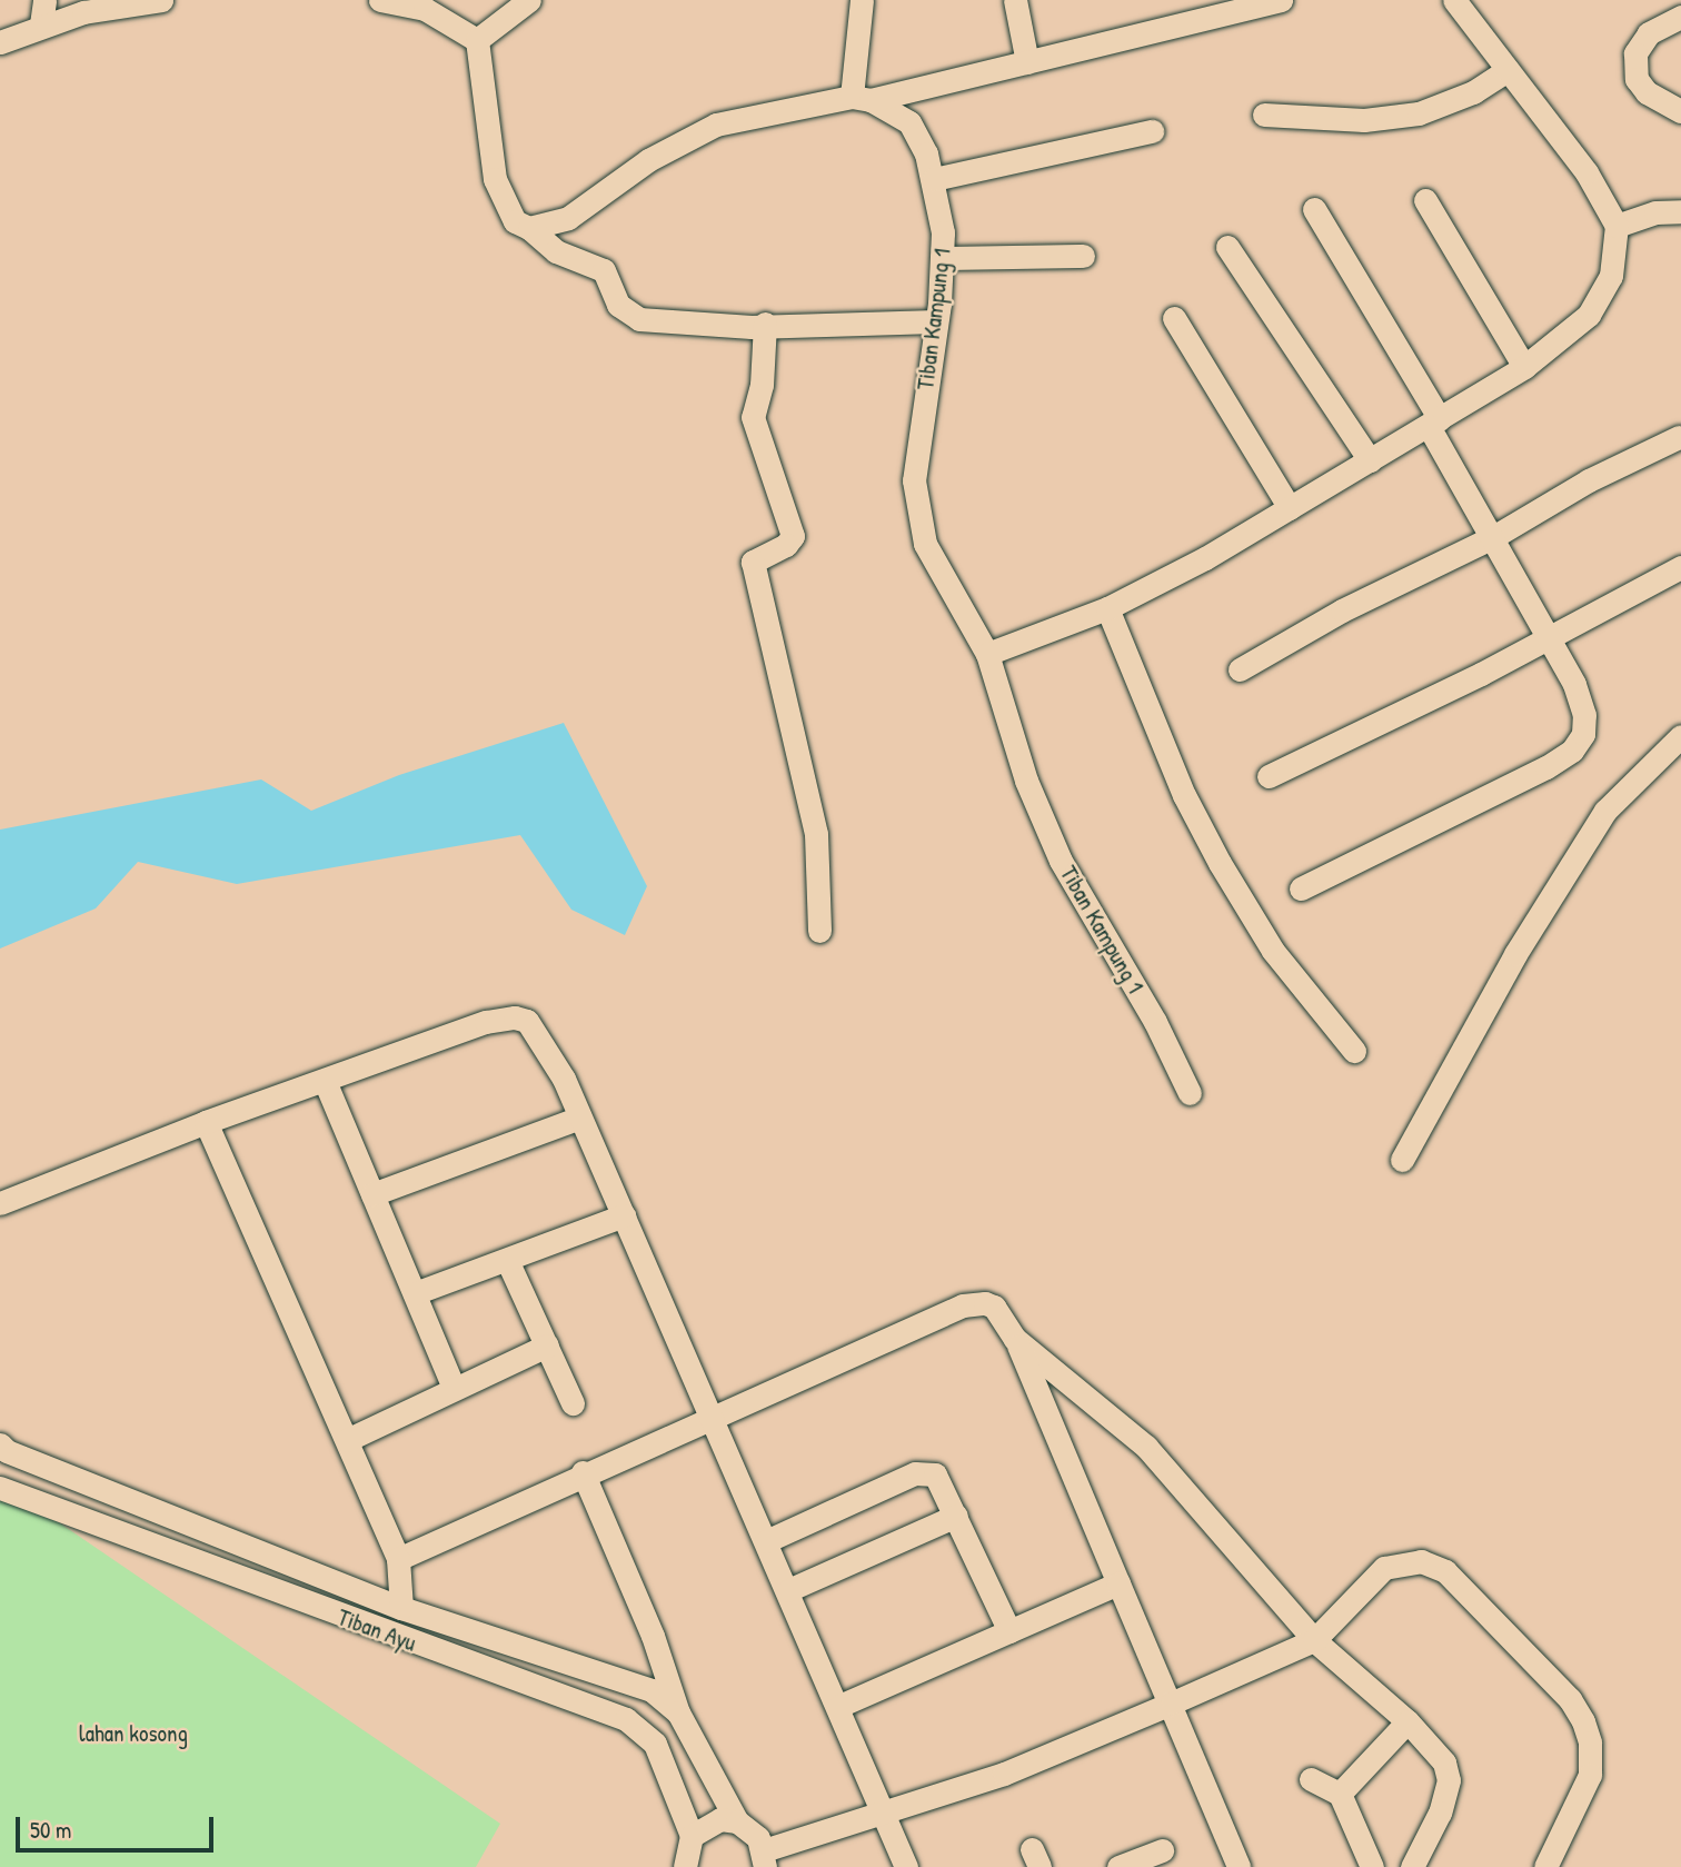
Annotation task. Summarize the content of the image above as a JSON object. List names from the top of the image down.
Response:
{
  "streets": {
    "street": ["Tiban Kampung 1", "Tiban Ayu"]
  },
  "parks": ["lahan kosong"],
  "scale_bar": "50 m"
}
